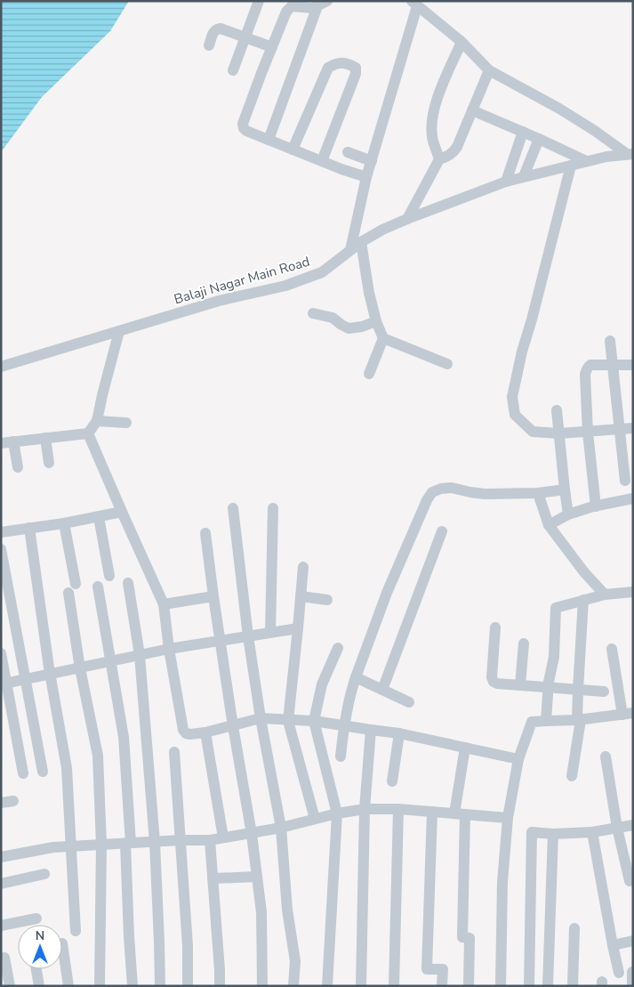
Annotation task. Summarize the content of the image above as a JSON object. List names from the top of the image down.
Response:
{
  "streets": {
    "street": ["Balaji Nagar Main Road"]
  },
  "north": "top"
}
